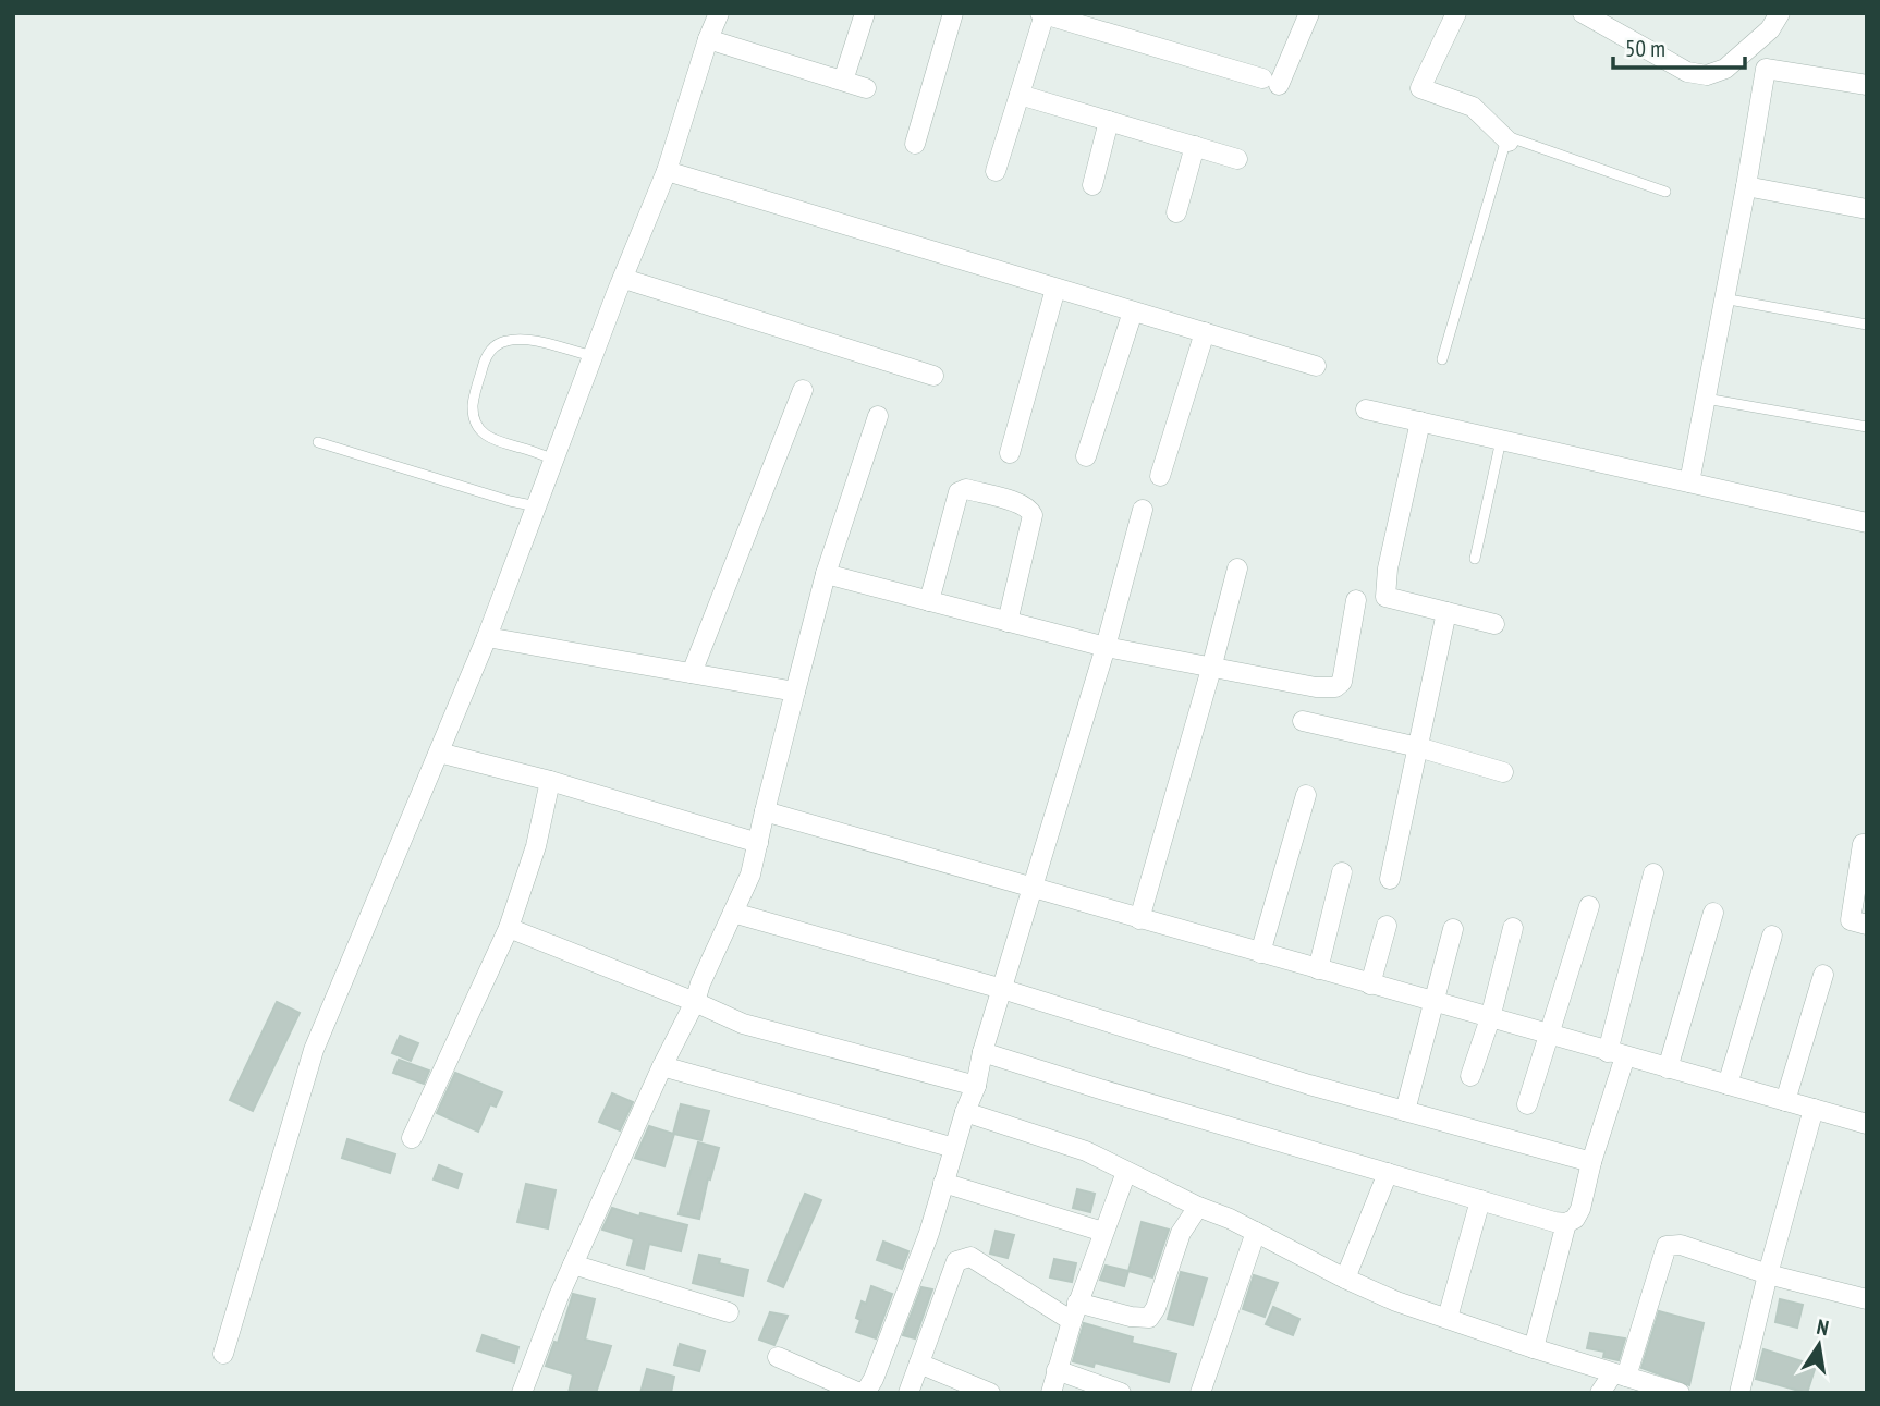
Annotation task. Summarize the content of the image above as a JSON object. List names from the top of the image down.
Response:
{
  "scale_bar": "50 m",
  "north": "top"
}
